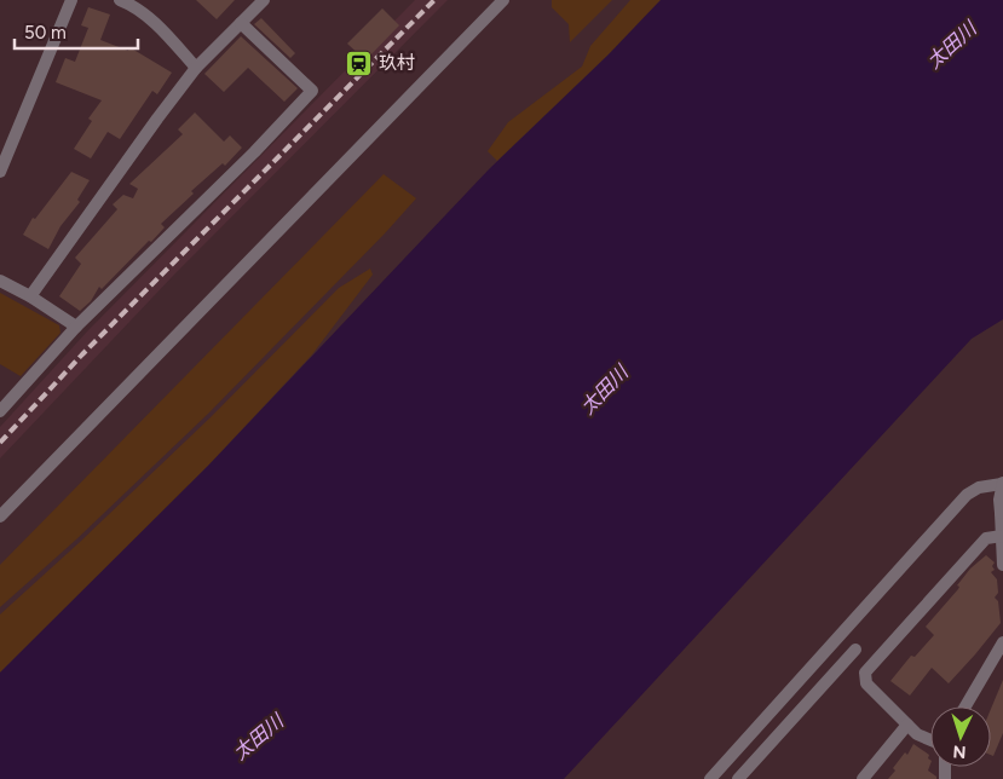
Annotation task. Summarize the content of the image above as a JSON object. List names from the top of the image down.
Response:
{
  "water": ["太田川"],
  "places": {
    "station": ["玖村"]
  },
  "scale_bar": "50 m",
  "north": "bottom"
}
